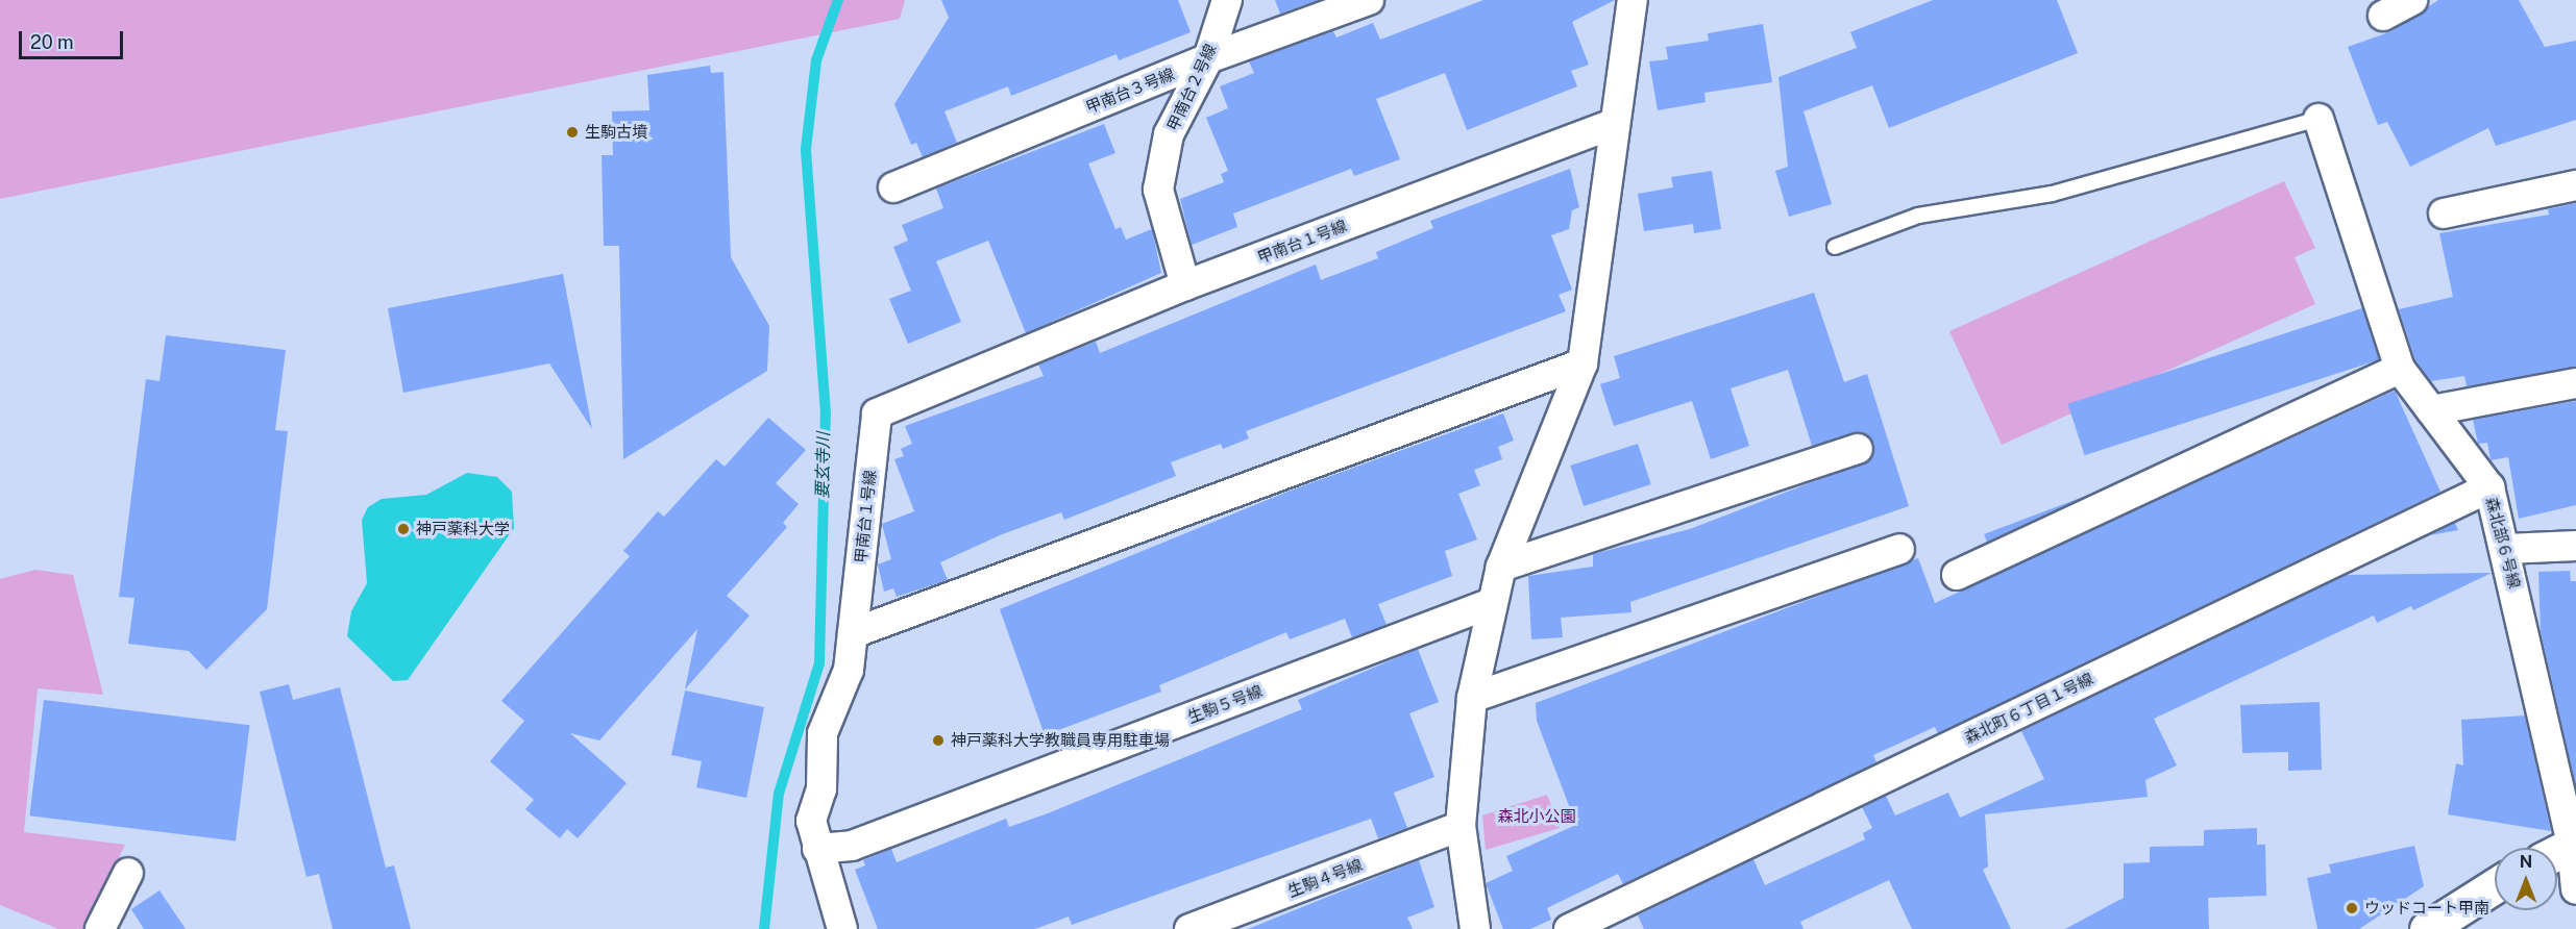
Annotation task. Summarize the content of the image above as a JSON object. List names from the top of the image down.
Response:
{
  "streets": {
    "street": [
      "甲南台２号線",
      "甲南台３号線",
      "甲南台１号線",
      "森北部６号線",
      "生駒５号線",
      "森北町６丁目１号線",
      "生駒４号線"
    ]
  },
  "crossings": [
    ["甲南台２号線", "甲南台３号線"],
    ["甲南台２号線", "甲南台１号線"],
    ["森北部６号線", "森北町６丁目１号線"]
  ],
  "water": ["要玄寺川"],
  "parks": ["森北小公園"],
  "places": [
    "生駒古墳",
    "神戸薬科大学",
    "神戸薬科大学教職員専用駐車場",
    "ウッドコート甲南"
  ],
  "scale_bar": "20 m",
  "north": "top"
}
